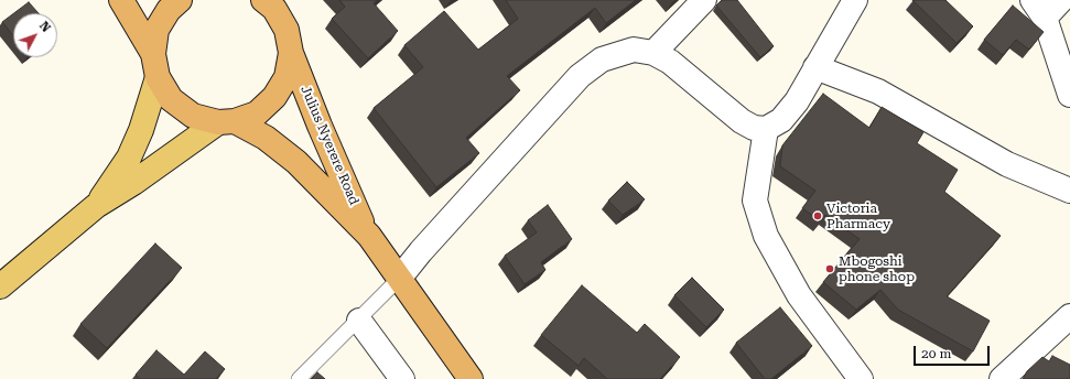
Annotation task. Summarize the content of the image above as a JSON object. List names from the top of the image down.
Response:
{
  "streets": {
    "highway": ["Julius Nyerere Road"]
  },
  "places": ["Victoria Pharmacy", "Mbogoshi phone shop"],
  "scale_bar": "20 m",
  "north": "top right"
}
